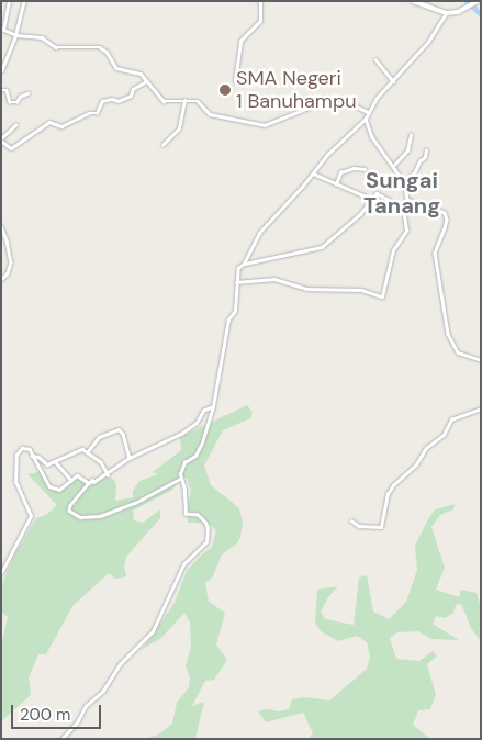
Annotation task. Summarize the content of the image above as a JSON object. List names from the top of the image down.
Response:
{
  "districts": ["Sungai Tanang"],
  "places": ["SMA Negeri 1 Banuhampu"],
  "scale_bar": "200 m"
}
